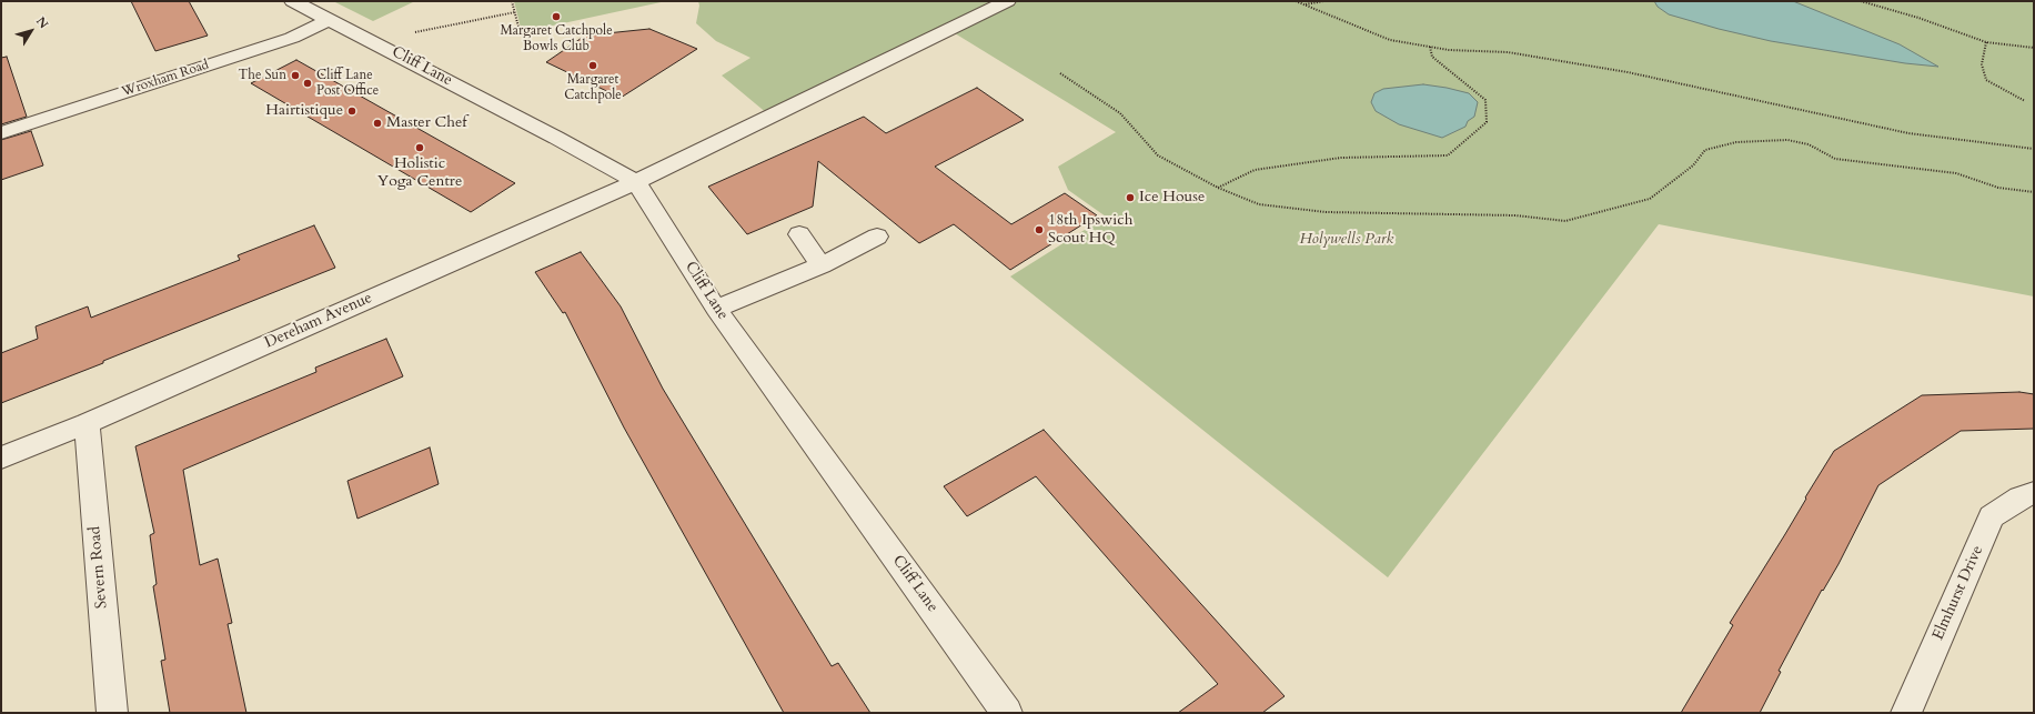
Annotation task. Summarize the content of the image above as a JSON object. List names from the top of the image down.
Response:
{
  "streets": {
    "street": [
      "Cliff Lane",
      "Wroxham Road",
      "Dereham Avenue",
      "Severn Road",
      "Elmhurst Drive"
    ]
  },
  "crossings": [
    ["Cliff Lane", "Wroxham Road"],
    ["Cliff Lane", "Dereham Avenue"],
    ["Dereham Avenue", "Severn Road"]
  ],
  "parks": ["Holywells Park"],
  "places": [
    "Margaret Catchpole Bowls Club",
    "Margaret Catchpole",
    "The Sun",
    "Cliff Lane Post Office",
    "Hairtistique",
    "Master Chef",
    "Holistic Yoga Centre",
    "Ice House",
    "18th Ipswich Scout HQ"
  ],
  "north": "top right"
}
